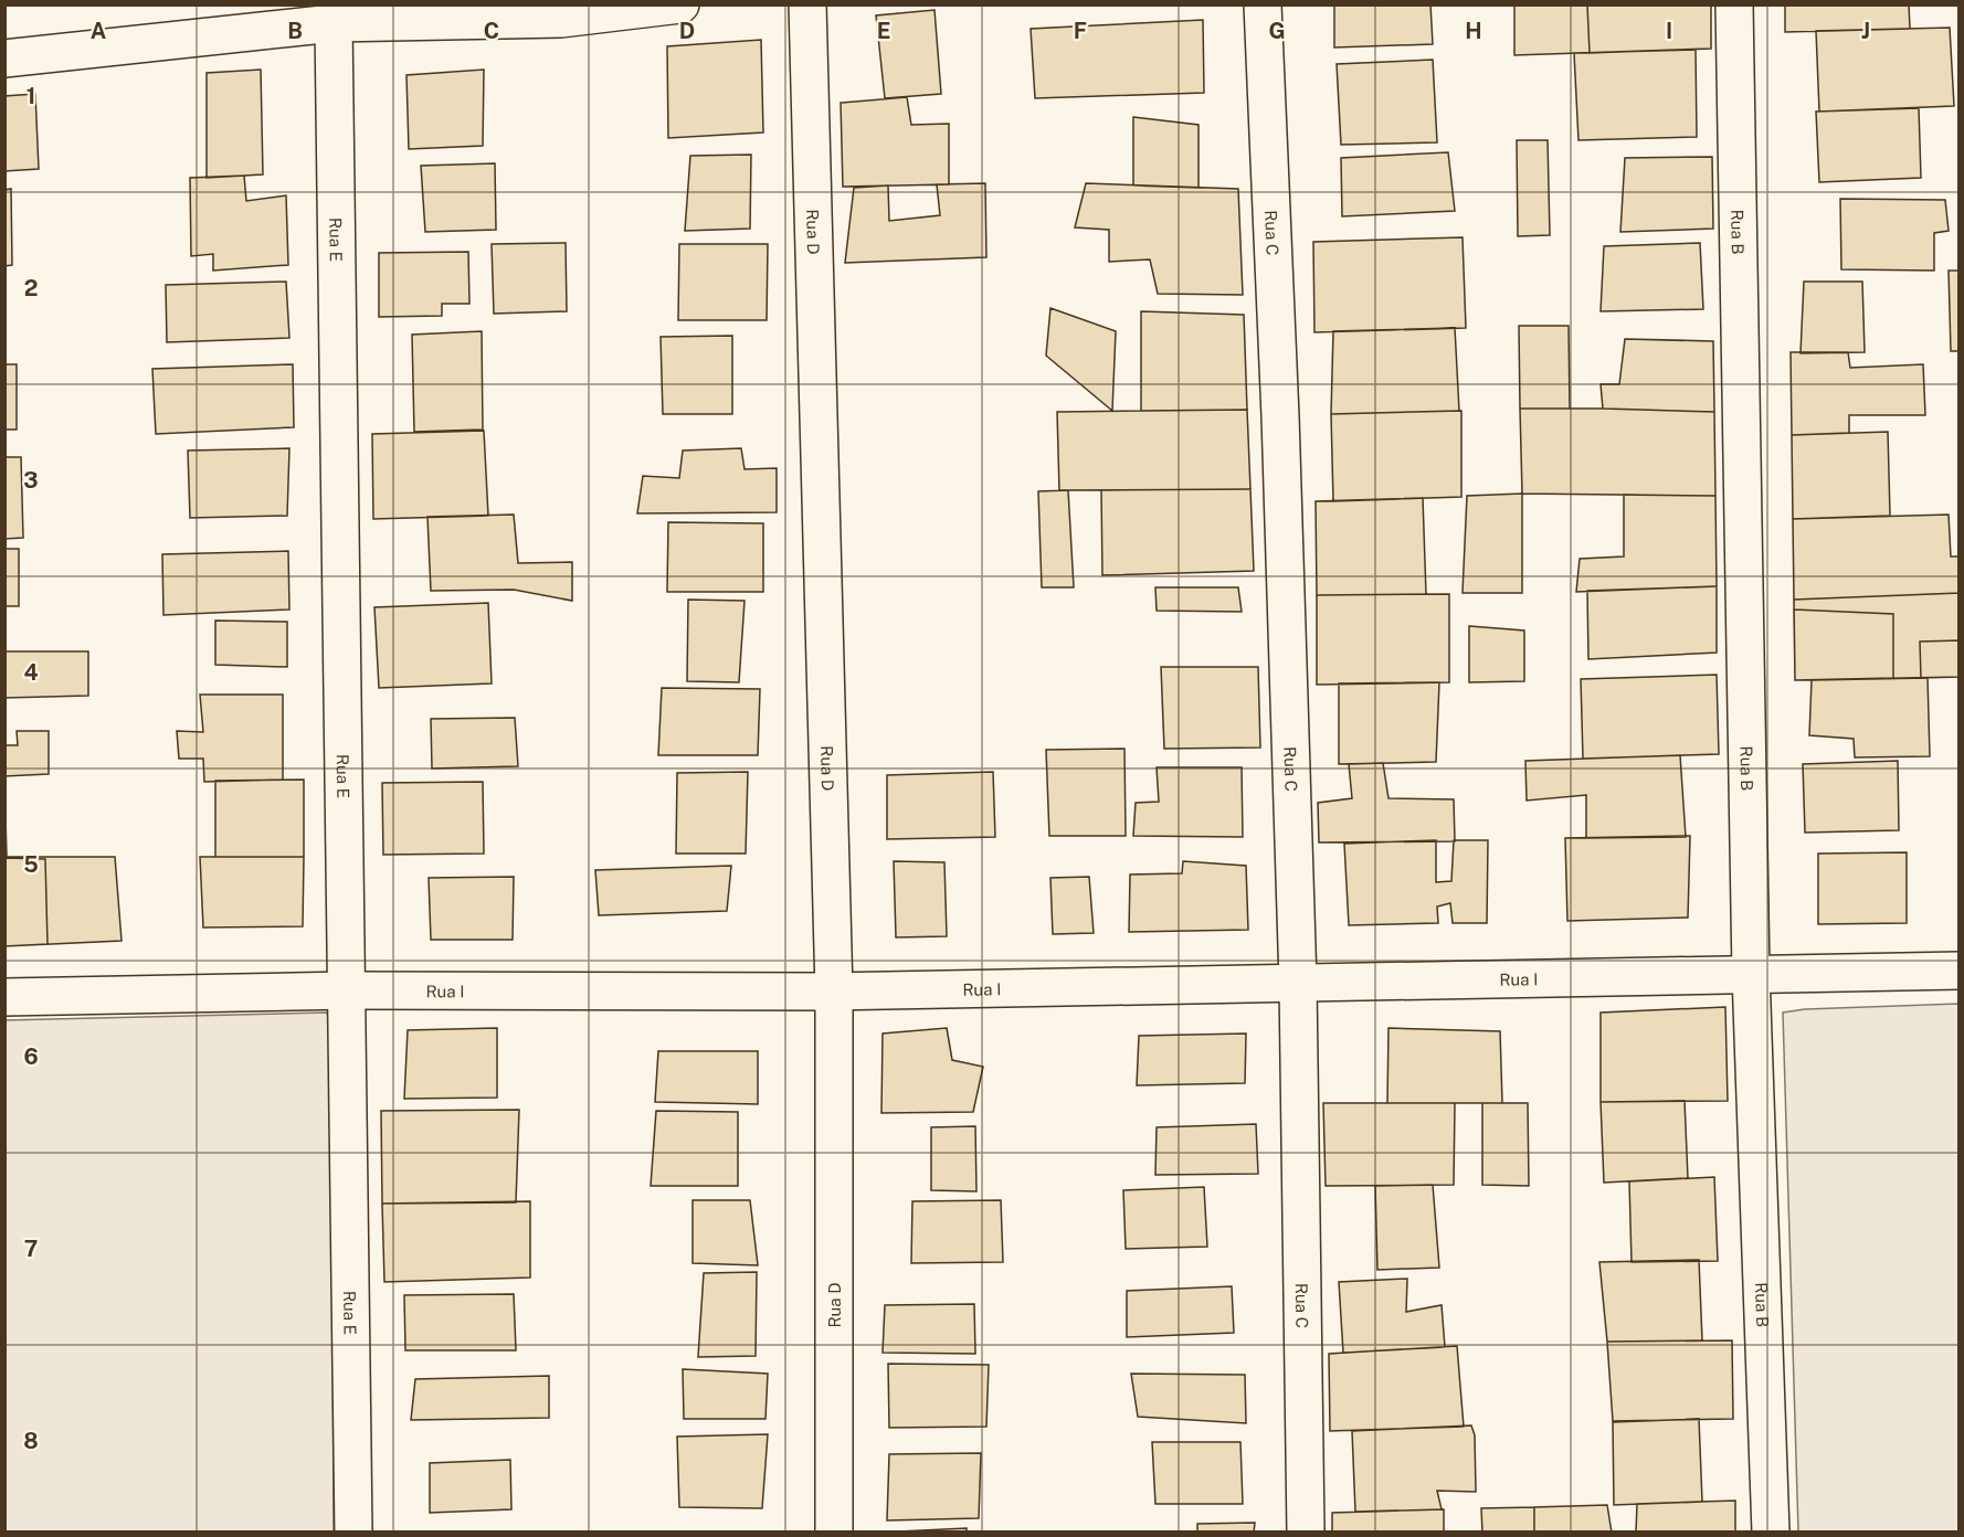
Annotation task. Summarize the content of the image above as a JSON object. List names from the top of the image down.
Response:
{
  "streets": {
    "street": [
      "Rua D",
      "Rua C",
      "Rua B",
      "Rua E",
      "Rua I"
    ]
  },
  "crossings": [
    ["Rua D", "Rua I"],
    ["Rua C", "Rua I"],
    ["Rua B", "Rua I"],
    ["Rua E", "Rua I"]
  ],
  "grid": {
    "columns": [
      "A",
      "B",
      "C",
      "D",
      "E",
      "F",
      "G",
      "H",
      "I",
      "J"
    ],
    "rows": [
      "1",
      "2",
      "3",
      "4",
      "5",
      "6",
      "7",
      "8"
    ]
  }
}
